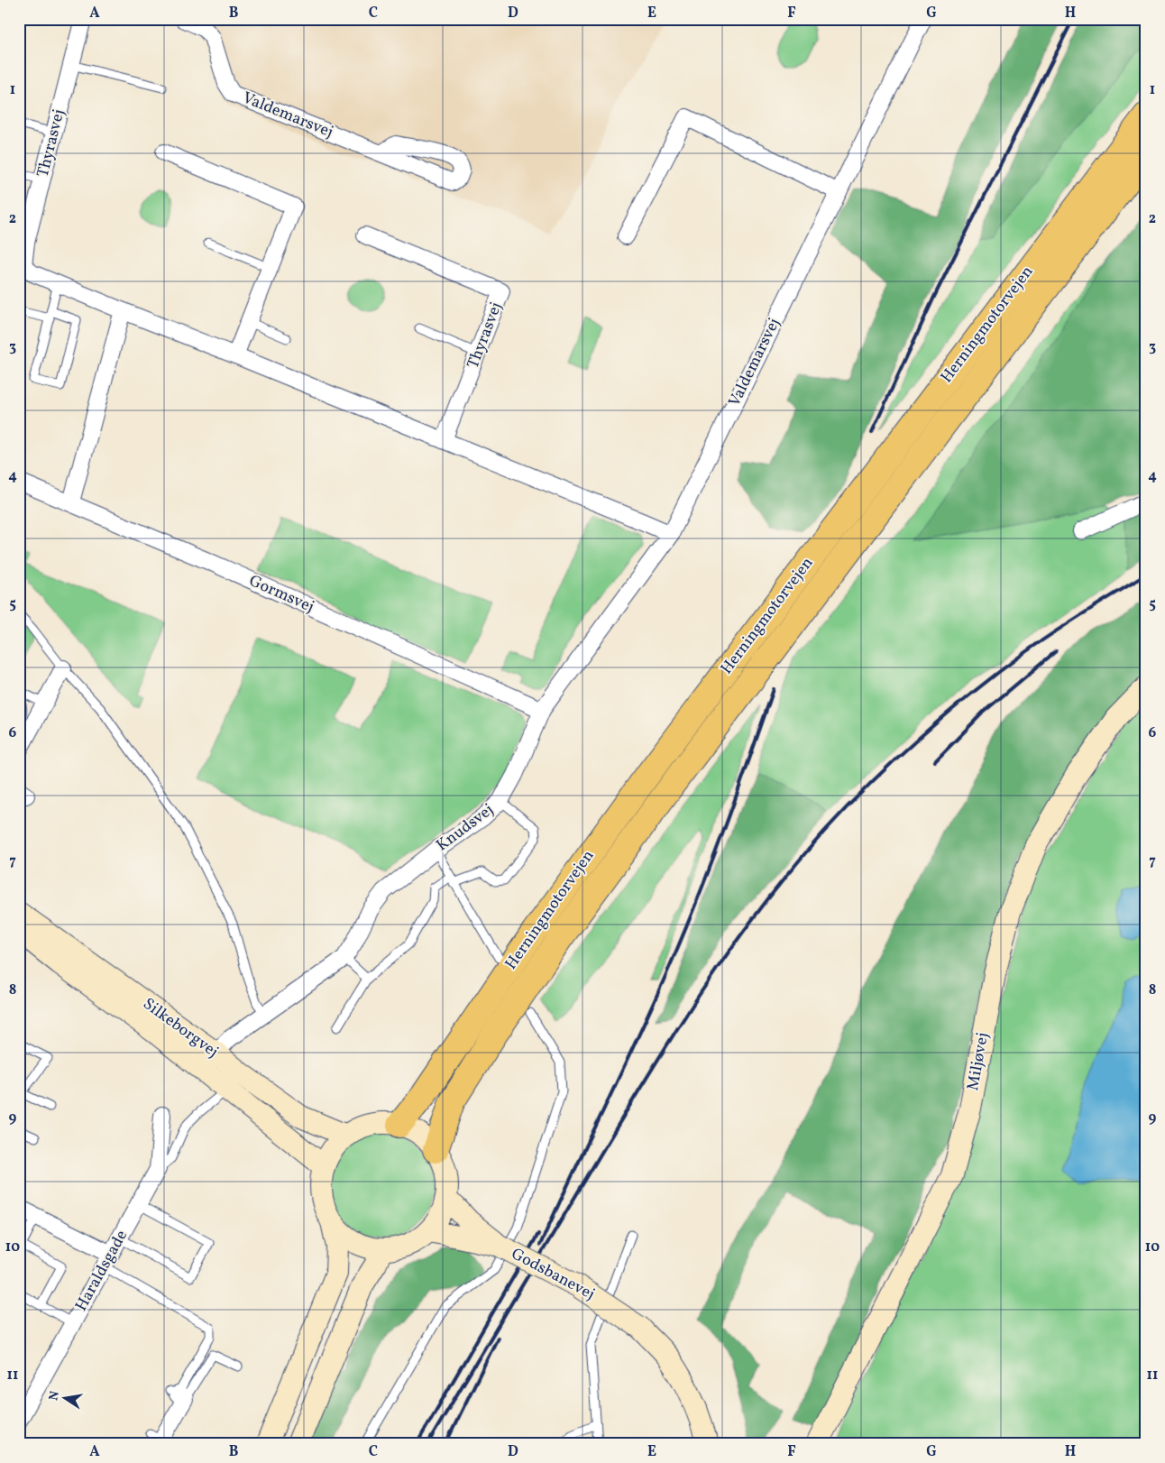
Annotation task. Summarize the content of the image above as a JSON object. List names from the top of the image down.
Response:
{
  "streets": {
    "highway": ["Herningmotorvejen"],
    "main road": ["Silkeborgvej", "Miljøvej", "Godsbanevej"],
    "street": [
      "Valdemarsvej",
      "Thyrasvej",
      "Gormsvej",
      "Knudsvej",
      "Haraldsgade"
    ]
  },
  "crossings": [
    ["Valdemarsvej", "Thyrasvej"],
    ["Valdemarsvej", "Knudsvej"],
    ["Thyrasvej", "Knudsvej"],
    ["Herningmotorvejen", "Silkeborgvej"],
    ["Herningmotorvejen", "Godsbanevej"],
    ["Gormsvej", "Knudsvej"],
    ["Knudsvej", "Silkeborgvej"],
    ["Silkeborgvej", "Godsbanevej"]
  ],
  "north": "left",
  "grid": {
    "columns": [
      "A",
      "B",
      "C",
      "D",
      "E",
      "F",
      "G",
      "H"
    ],
    "rows": [
      "1",
      "2",
      "3",
      "4",
      "5",
      "6",
      "7",
      "8",
      "9",
      "10",
      "11"
    ]
  }
}
